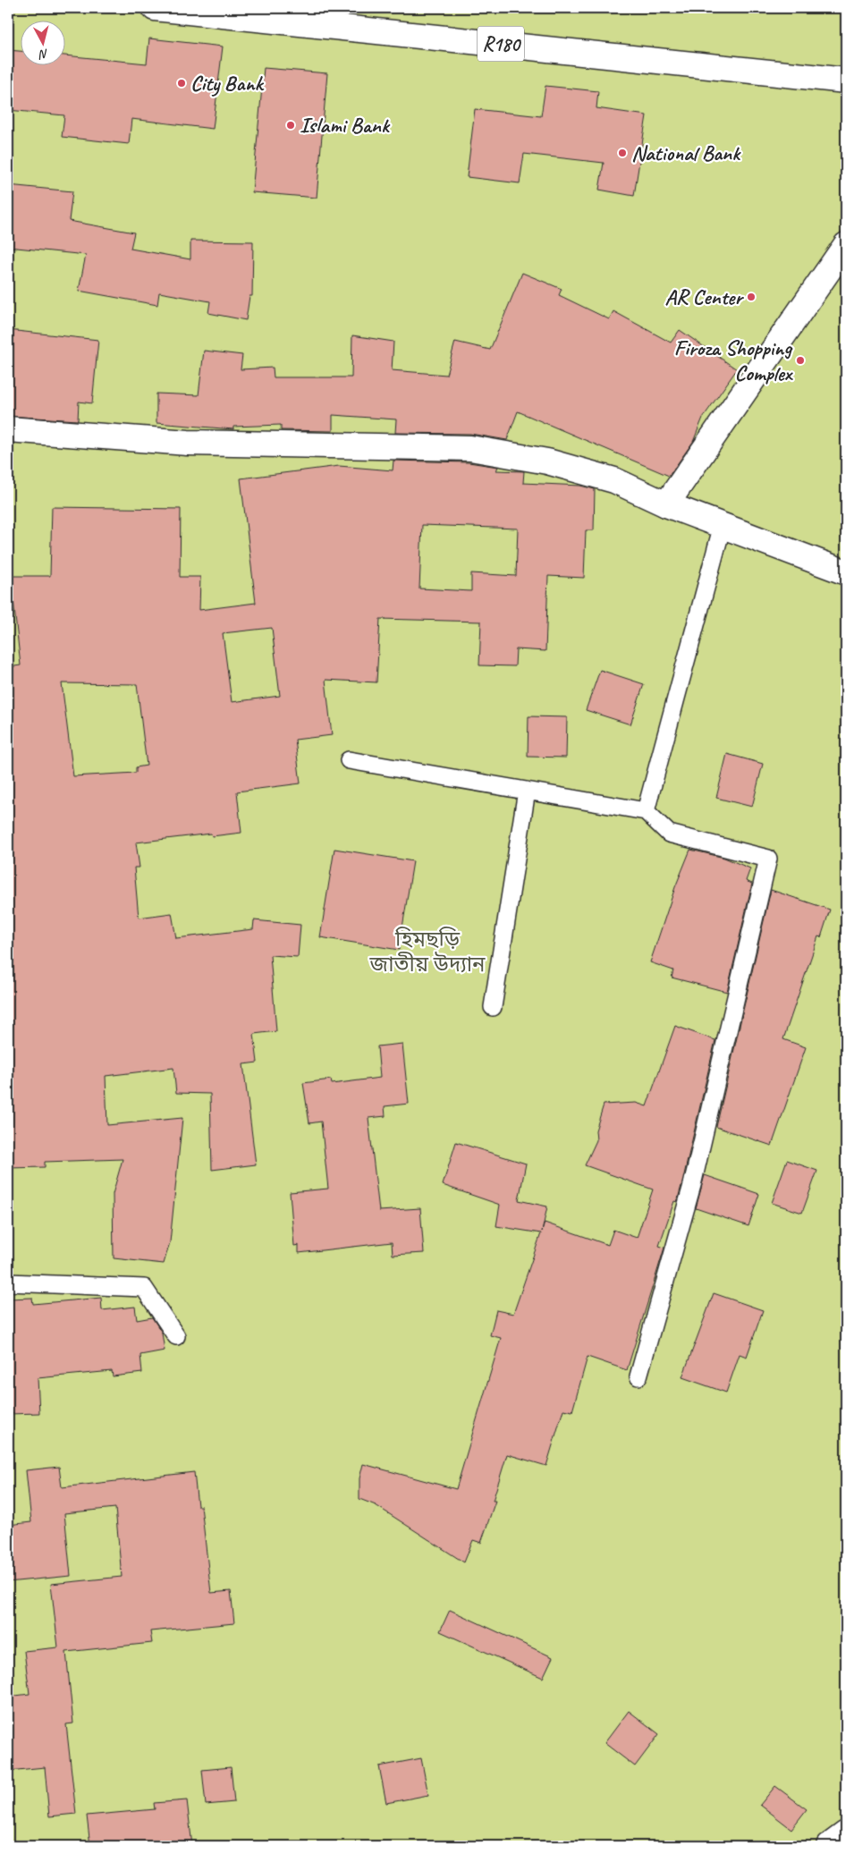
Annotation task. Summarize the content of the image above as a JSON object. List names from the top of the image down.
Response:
{
  "streets": {
    "street": ["R180"]
  },
  "parks": ["হিমছড়ি জাতীয় উদ্যান"],
  "places": [
    "City Bank",
    "Islami Bank",
    "National Bank",
    "AR Center",
    "Firoza Shopping Complex"
  ],
  "north": "bottom"
}
